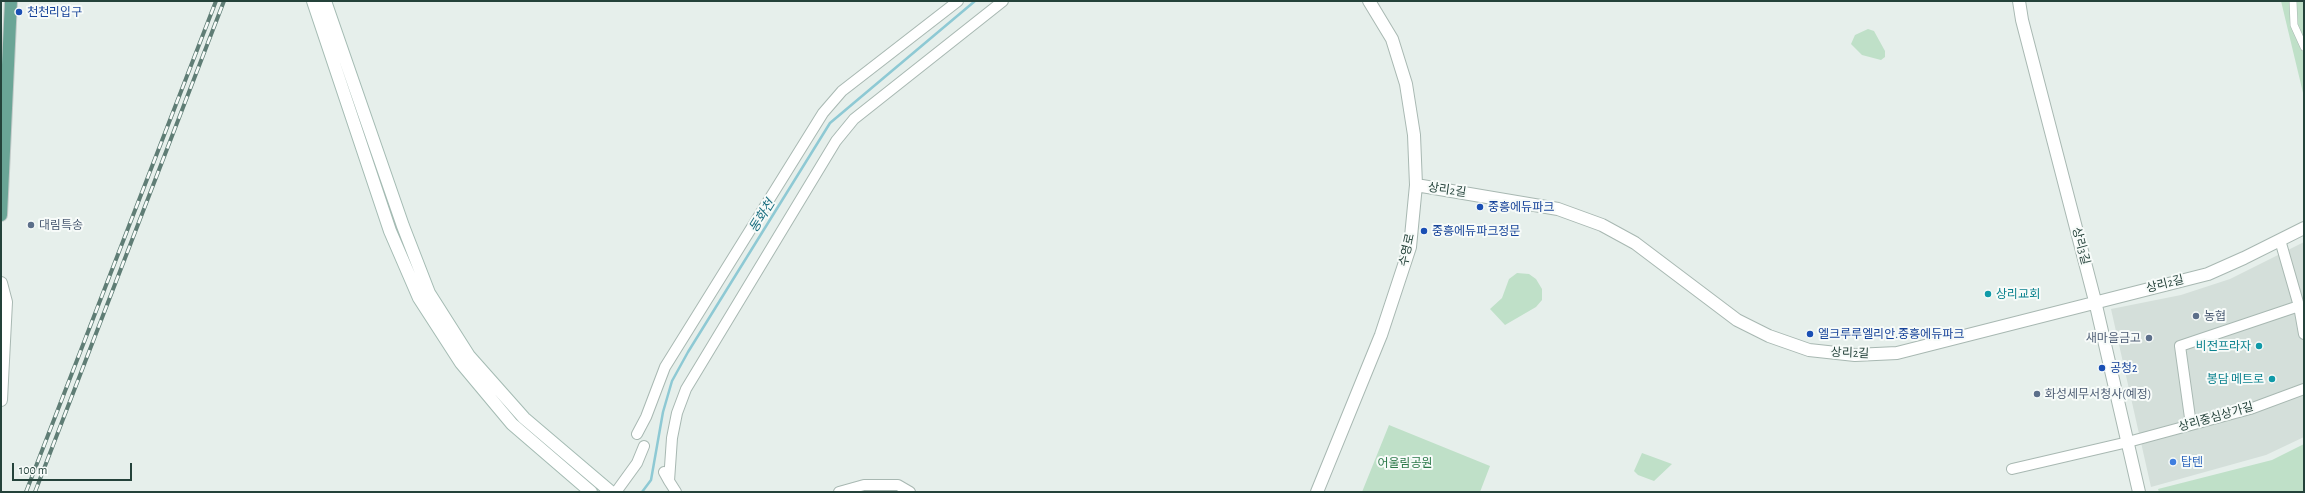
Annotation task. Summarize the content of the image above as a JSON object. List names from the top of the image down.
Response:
{
  "streets": {
    "street": [
      "상리2길",
      "상리3길",
      "수영로",
      "상리중심상가길"
    ]
  },
  "crossings": [
    ["상리2길", "상리3길"],
    ["상리2길", "수영로"],
    ["상리3길", "상리중심상가길"]
  ],
  "water": ["동화천"],
  "parks": ["어울림공원"],
  "places": [
    "천천리입구",
    "중흥에듀파크",
    "대림특송",
    "중흥에듀파크정문",
    "상리교회",
    "농협",
    "엘크루루엘리안.중흥에듀파크",
    "새마을금고",
    "비전프라자",
    "공청2",
    "봉담 메트로",
    "화성세무서청사(예정)",
    "탑텐"
  ],
  "scale_bar": "100 m"
}
